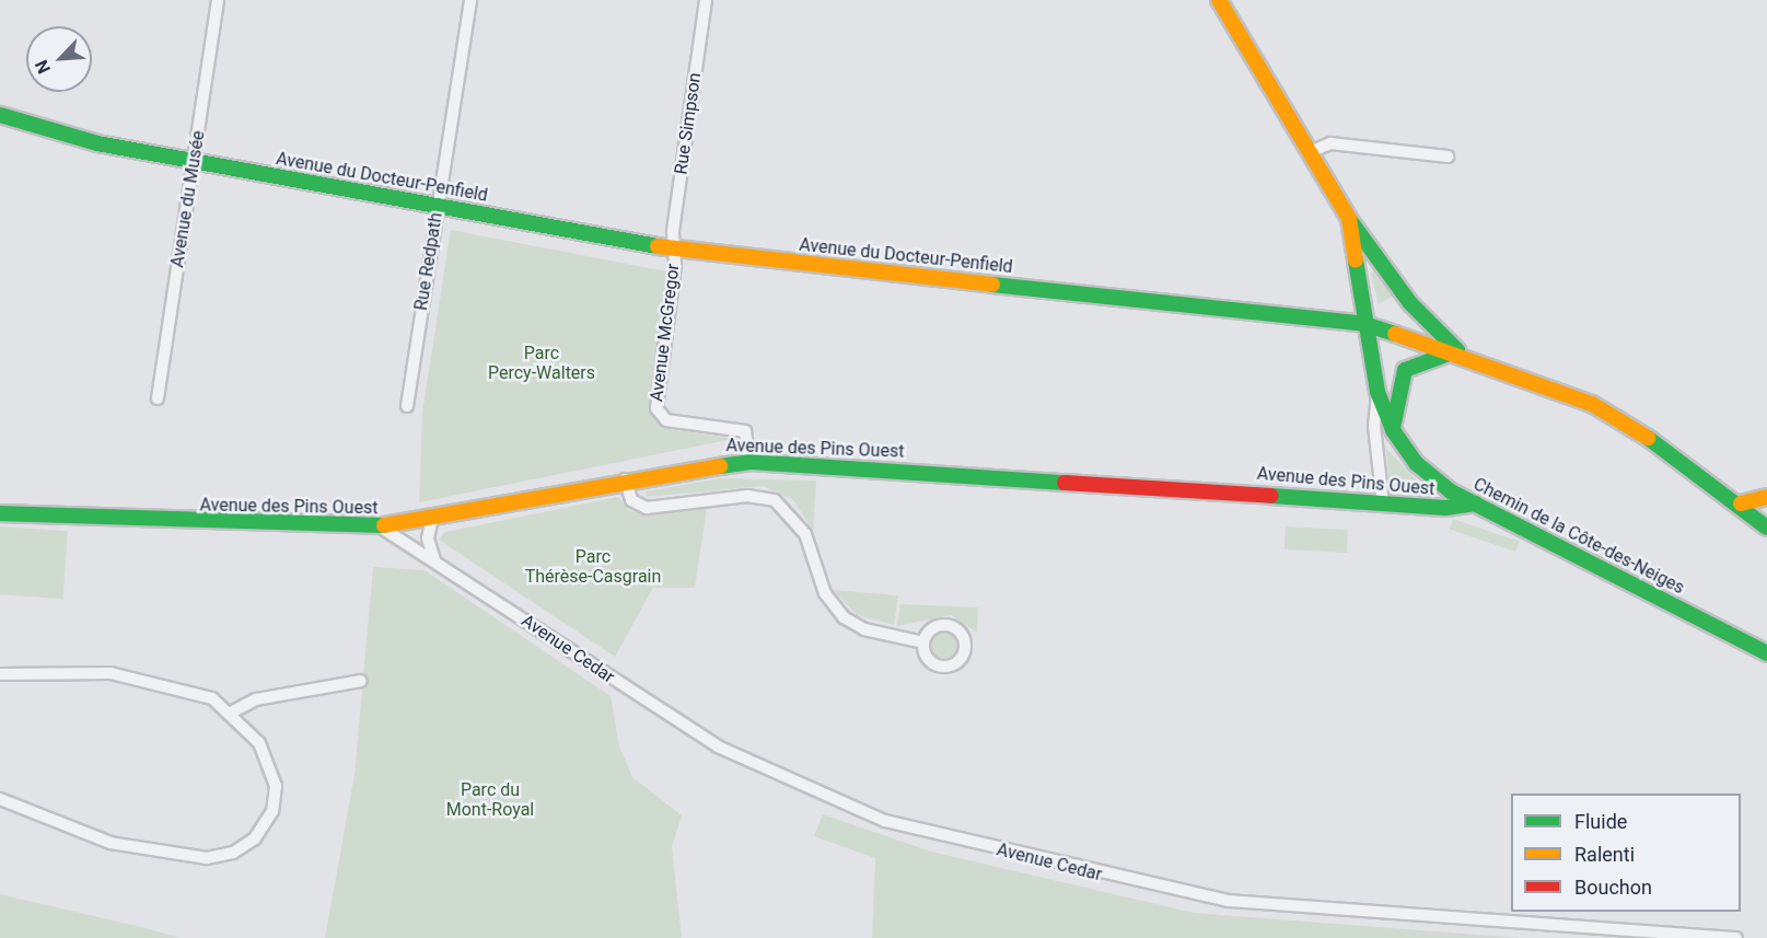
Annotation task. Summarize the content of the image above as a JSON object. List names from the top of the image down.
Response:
{
  "streets": {
    "main road": ["Avenue du Docteur-Penfield", "Avenue des Pins Ouest", "Chemin de la Côte-des-Neiges"],
    "street": [
      "Rue Simpson",
      "Avenue du Musée",
      "Rue Redpath",
      "Avenue McGregor",
      "Avenue Cedar"
    ]
  },
  "crossings": [
    ["Rue Simpson", "Avenue du Docteur-Penfield"],
    ["Rue Simpson", "Avenue McGregor"],
    ["Avenue du Docteur-Penfield", "Avenue du Musée"],
    ["Avenue du Docteur-Penfield", "Rue Redpath"],
    ["Avenue du Docteur-Penfield", "Avenue McGregor"],
    ["Avenue du Docteur-Penfield", "Chemin de la Côte-des-Neiges"],
    ["Avenue McGregor", "Avenue des Pins Ouest"],
    ["Avenue des Pins Ouest", "Chemin de la Côte-des-Neiges"],
    ["Avenue des Pins Ouest", "Avenue Cedar"]
  ],
  "parks": ["Parc Percy-Walters", "Parc Thérèse-Casgrain", "Parc du Mont-Royal"],
  "legend": ["Fluide", "Ralenti", "Bouchon"],
  "north": "bottom left"
}
